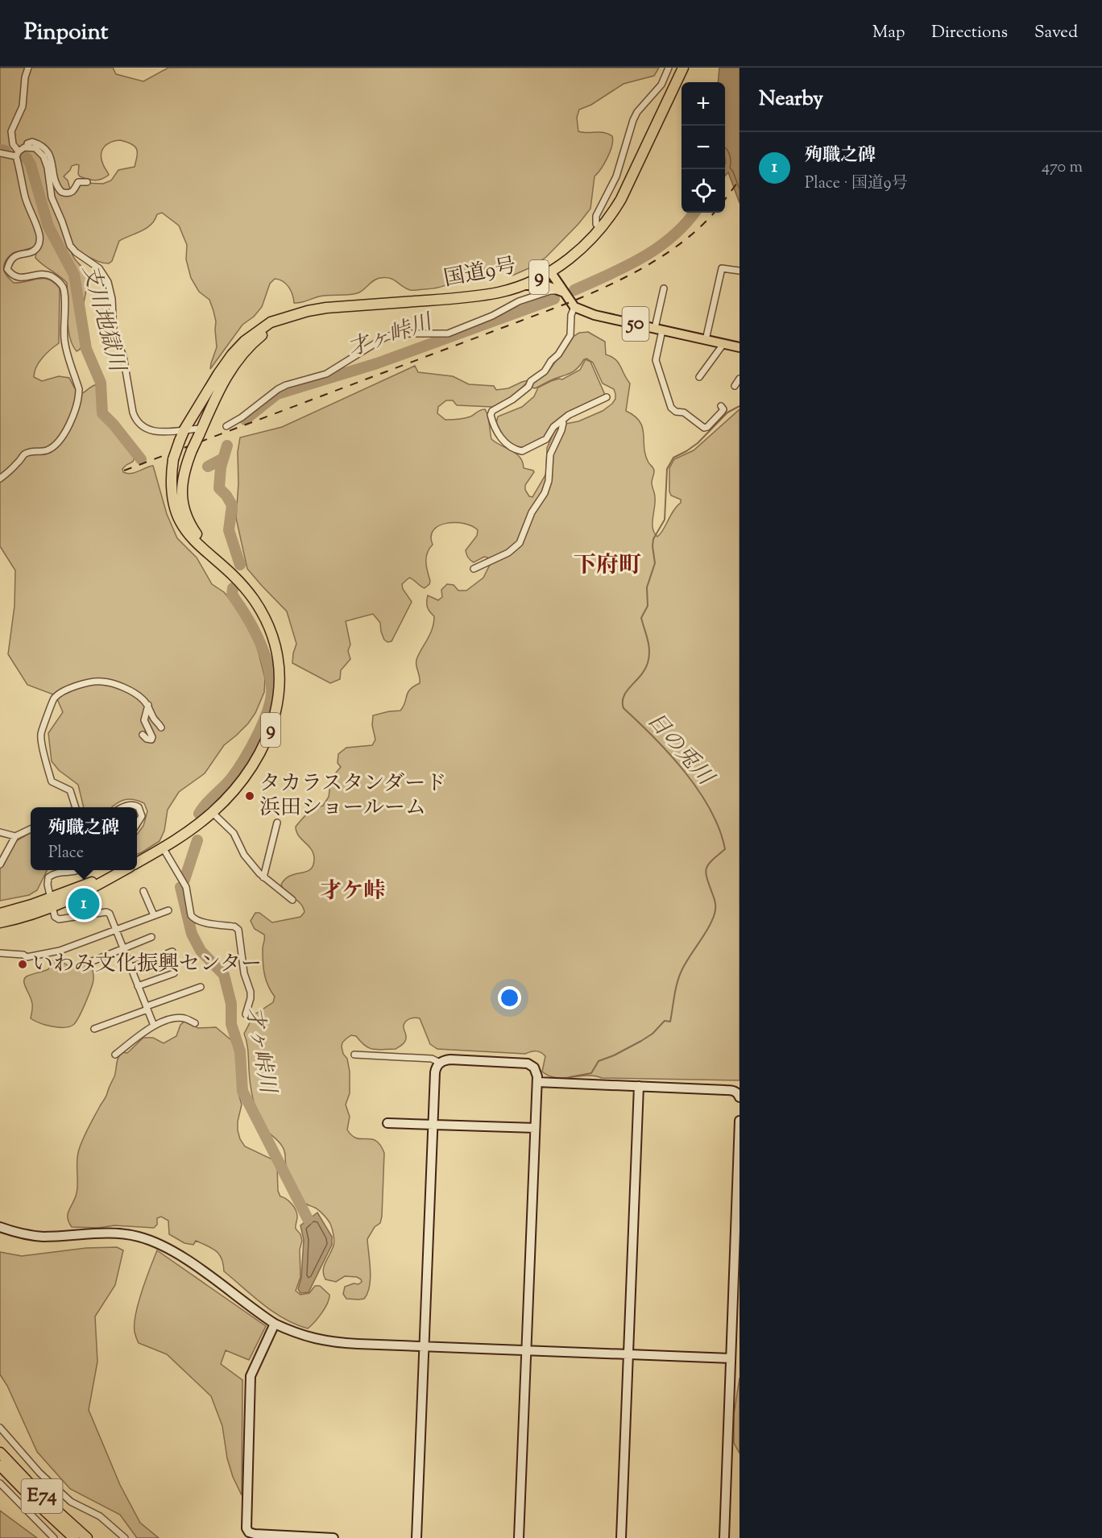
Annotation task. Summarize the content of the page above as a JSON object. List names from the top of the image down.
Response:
{
  "streets": {
    "highway": ["国道9号", "9", "E74"],
    "main road": ["50"]
  },
  "districts": ["下府町", "才ケ峠"],
  "water": ["支川地獄川", "才ヶ峠川", "日の兎川"],
  "places": ["タカラスタンダード 浜田ショールーム", "いわみ文化振興センター"],
  "page": {
    "header": "Pinpoint",
    "nav": ["Map", "Directions", "Saved"],
    "heading": "Nearby",
    "map_buttons": ["+", "−"],
    "list": [
      {
        "mark": "1",
        "name": "殉職之碑",
        "note": "Place · 国道9号",
        "value": "470 m"
      }
    ],
    "popup": ["殉職之碑", "Place"],
    "pins": "1"
  }
}
